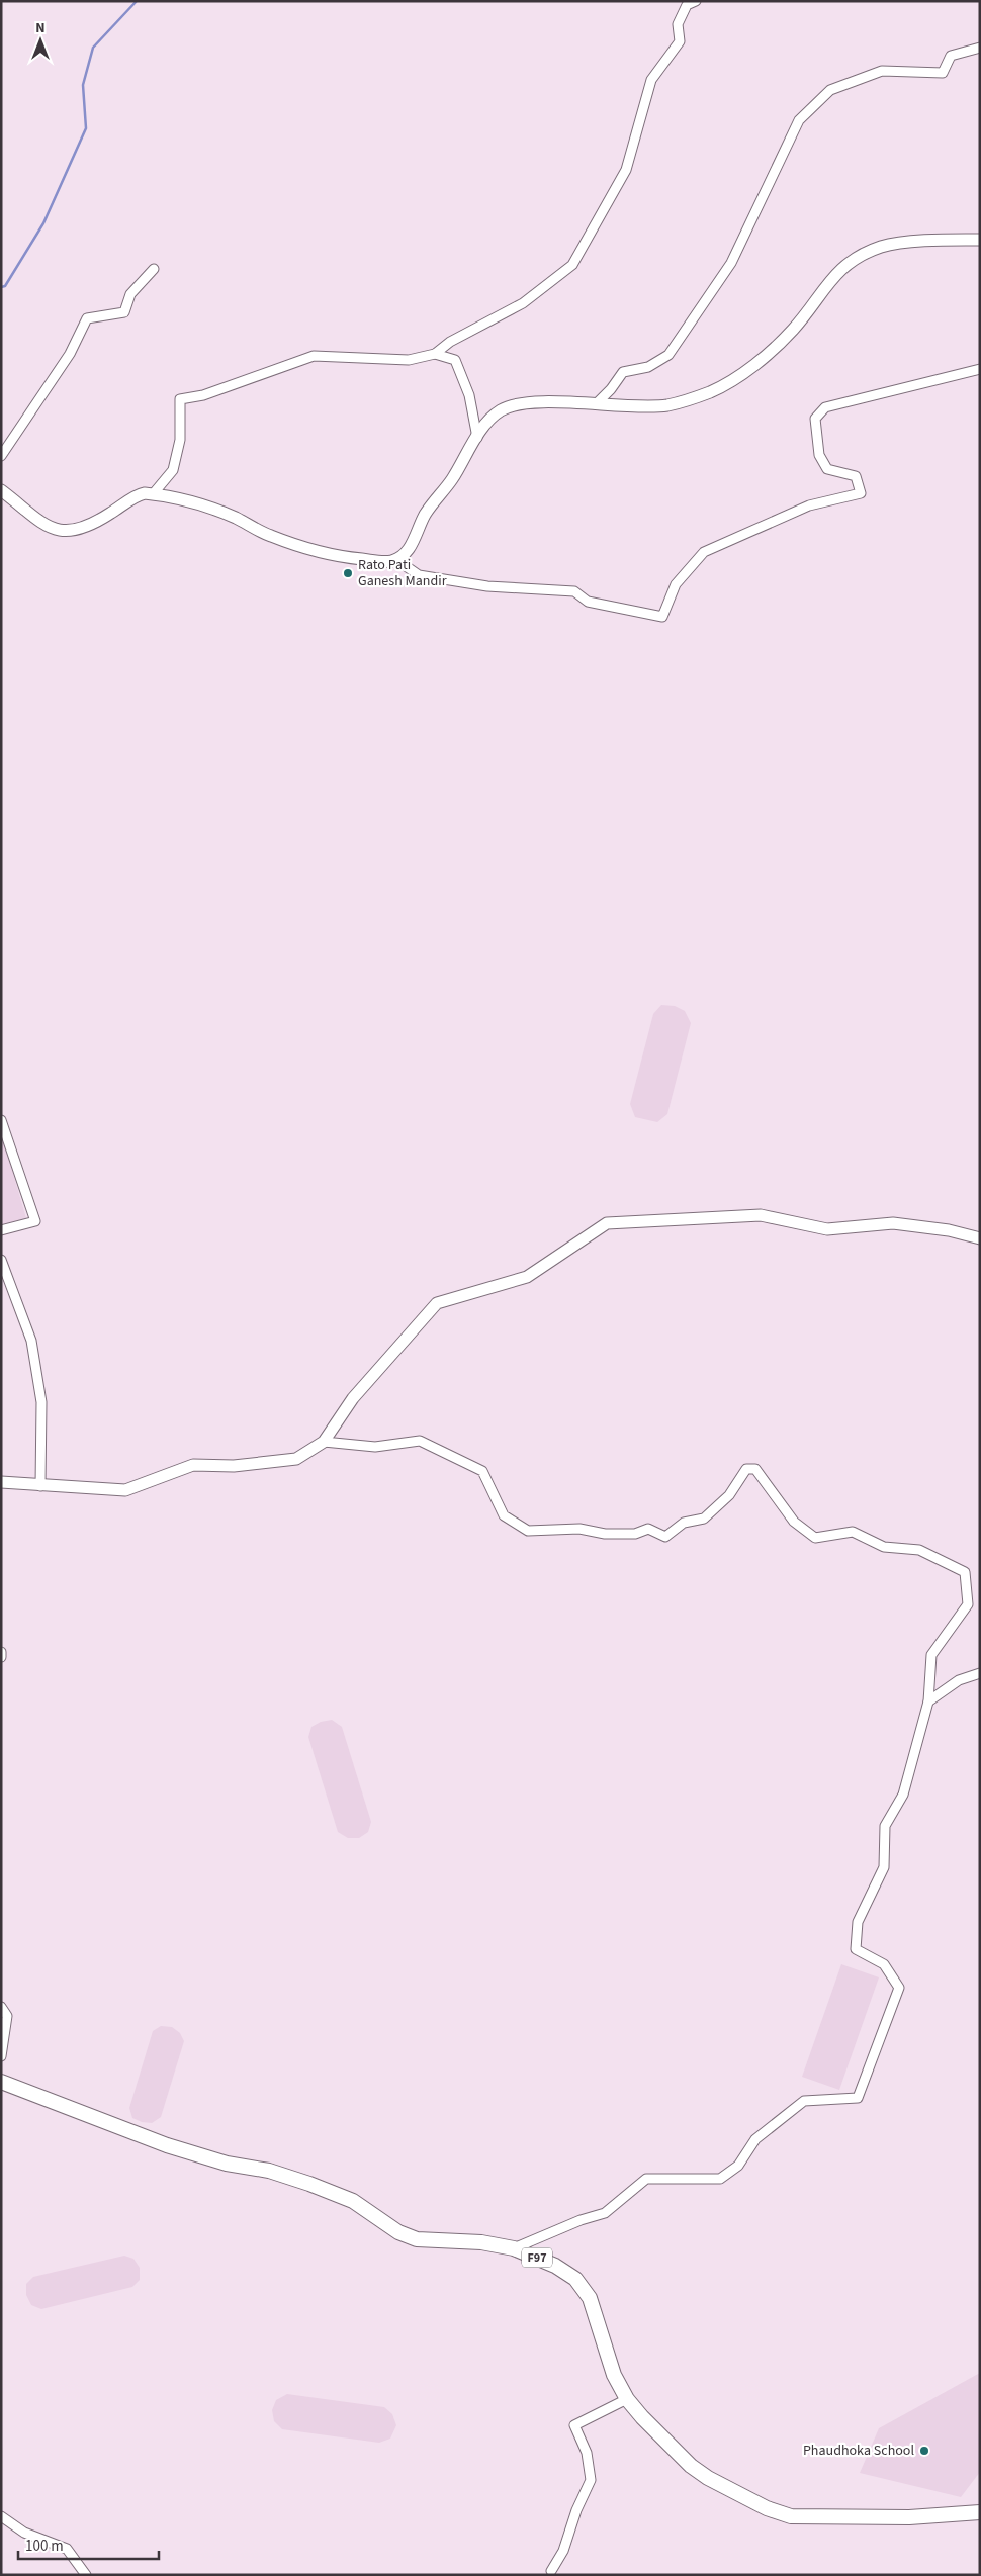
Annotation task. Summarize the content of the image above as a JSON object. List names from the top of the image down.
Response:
{
  "streets": {
    "main road": ["F97"]
  },
  "places": ["Rato Pati Ganesh Mandir", "Phaudhoka School"],
  "scale_bar": "100 m",
  "north": "top"
}
